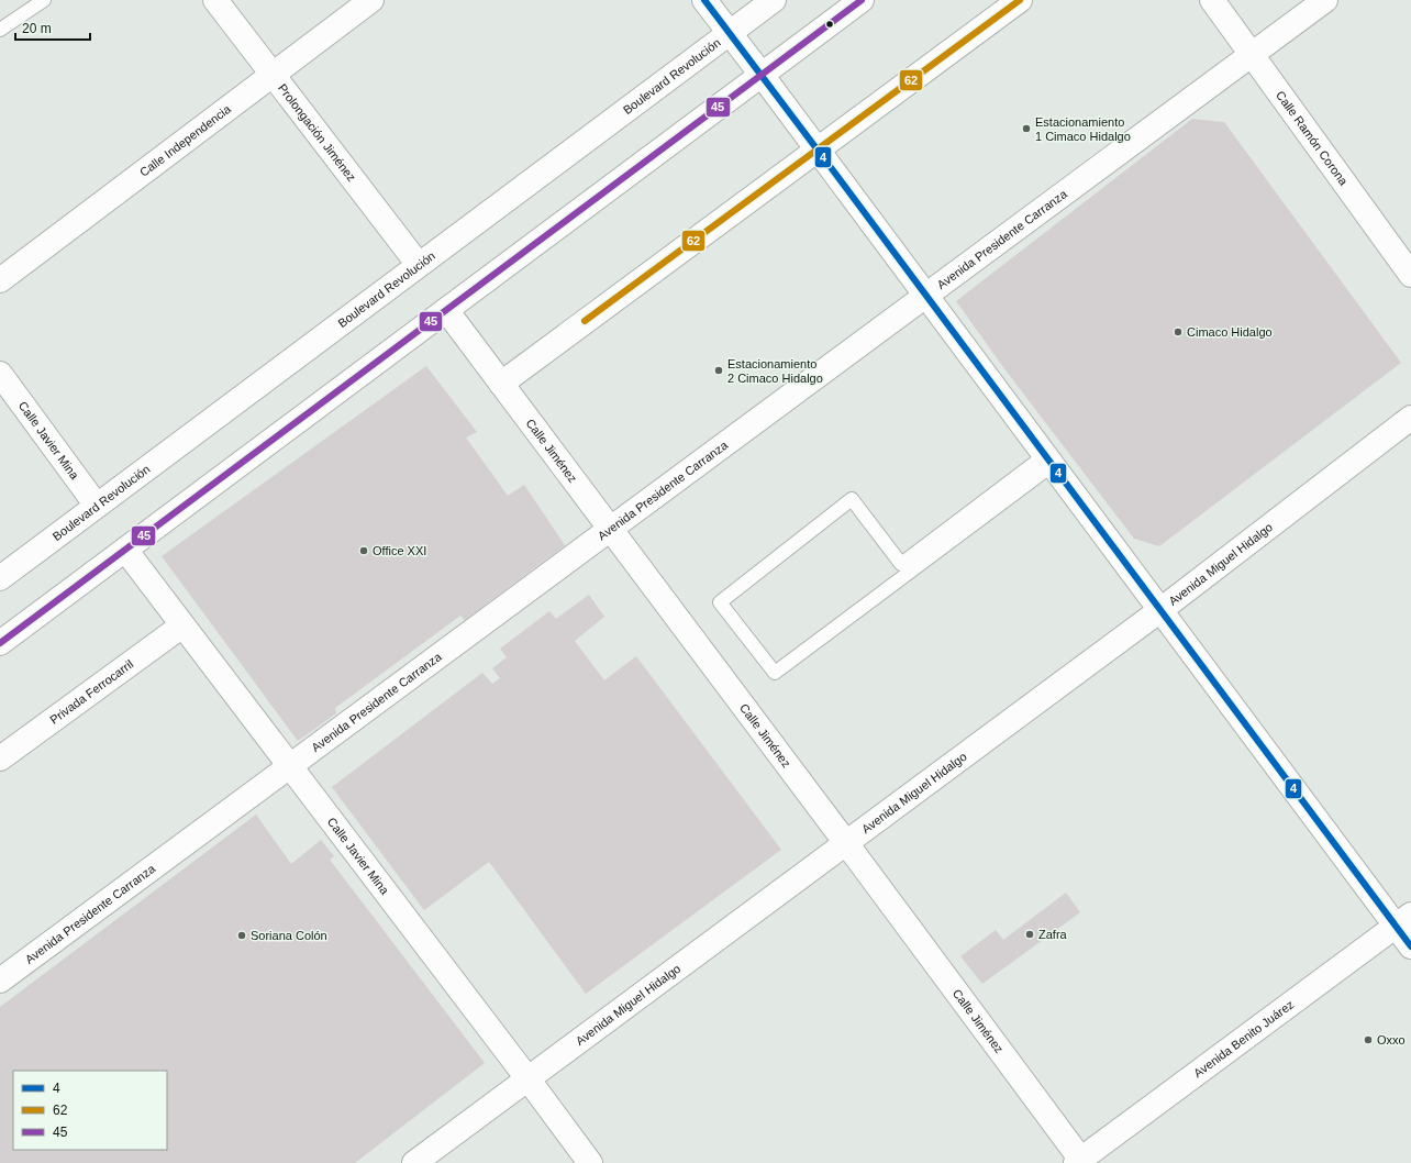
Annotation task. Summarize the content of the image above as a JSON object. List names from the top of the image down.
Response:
{
  "streets": {
    "street": [
      "Boulevard Revolución",
      "Prolongación Jiménez",
      "Calle Ramón Corona",
      "Calle Independencia",
      "Avenida Presidente Carranza",
      "Calle Javier Mina",
      "Calle Jiménez",
      "Avenida Miguel Hidalgo",
      "Privada Ferrocarril",
      "Avenida Benito Juárez"
    ]
  },
  "crossings": [
    ["Boulevard Revolución", "Prolongación Jiménez"],
    ["Boulevard Revolución", "Calle Javier Mina"],
    ["Prolongación Jiménez", "Calle Independencia"],
    ["Calle Ramón Corona", "Avenida Presidente Carranza"],
    ["Avenida Presidente Carranza", "Calle Javier Mina"],
    ["Avenida Presidente Carranza", "Calle Jiménez"],
    ["Calle Javier Mina", "Avenida Miguel Hidalgo"],
    ["Calle Javier Mina", "Privada Ferrocarril"],
    ["Calle Jiménez", "Avenida Miguel Hidalgo"],
    ["Calle Jiménez", "Avenida Benito Juárez"]
  ],
  "places": [
    "Estacionamiento 1 Cimaco Hidalgo",
    "Cimaco Hidalgo",
    "Estacionamiento 2 Cimaco Hidalgo",
    "Office XXI",
    "Zafra",
    "Soriana Colón",
    "Oxxo"
  ],
  "lines": ["transit line 4", "transit line 62", "transit line 45"],
  "legend": ["4", "62", "45"],
  "scale_bar": "20 m"
}
